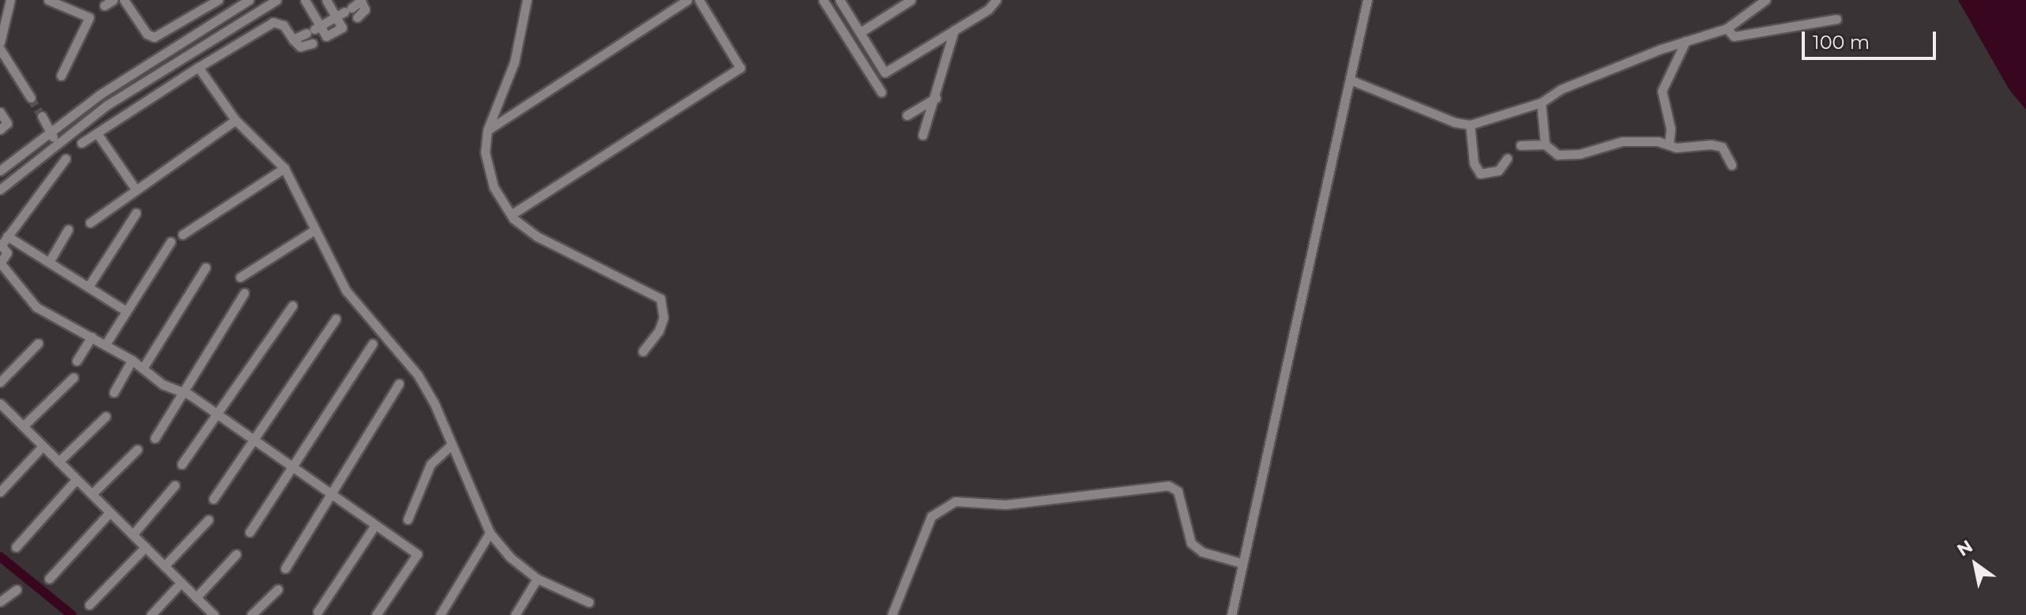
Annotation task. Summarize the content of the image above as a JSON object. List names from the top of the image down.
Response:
{
  "scale_bar": "100 m",
  "north": "top left"
}
